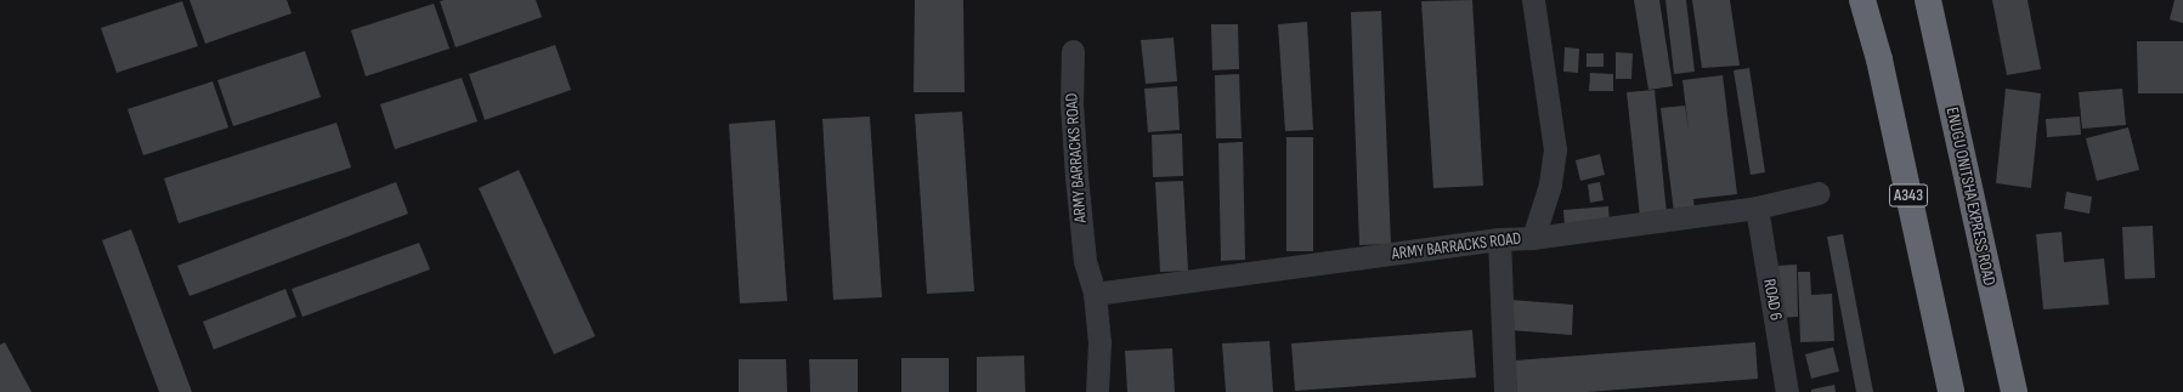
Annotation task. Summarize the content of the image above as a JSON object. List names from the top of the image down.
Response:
{
  "streets": {
    "highway": ["A343", "ENUGU ONITSHA EXPRESS ROAD"],
    "street": ["ARMY BARRACKS ROAD", "ROAD 6"]
  },
  "crossings": [
    ["ARMY BARRACKS ROAD", "ROAD 6"]
  ]
}
